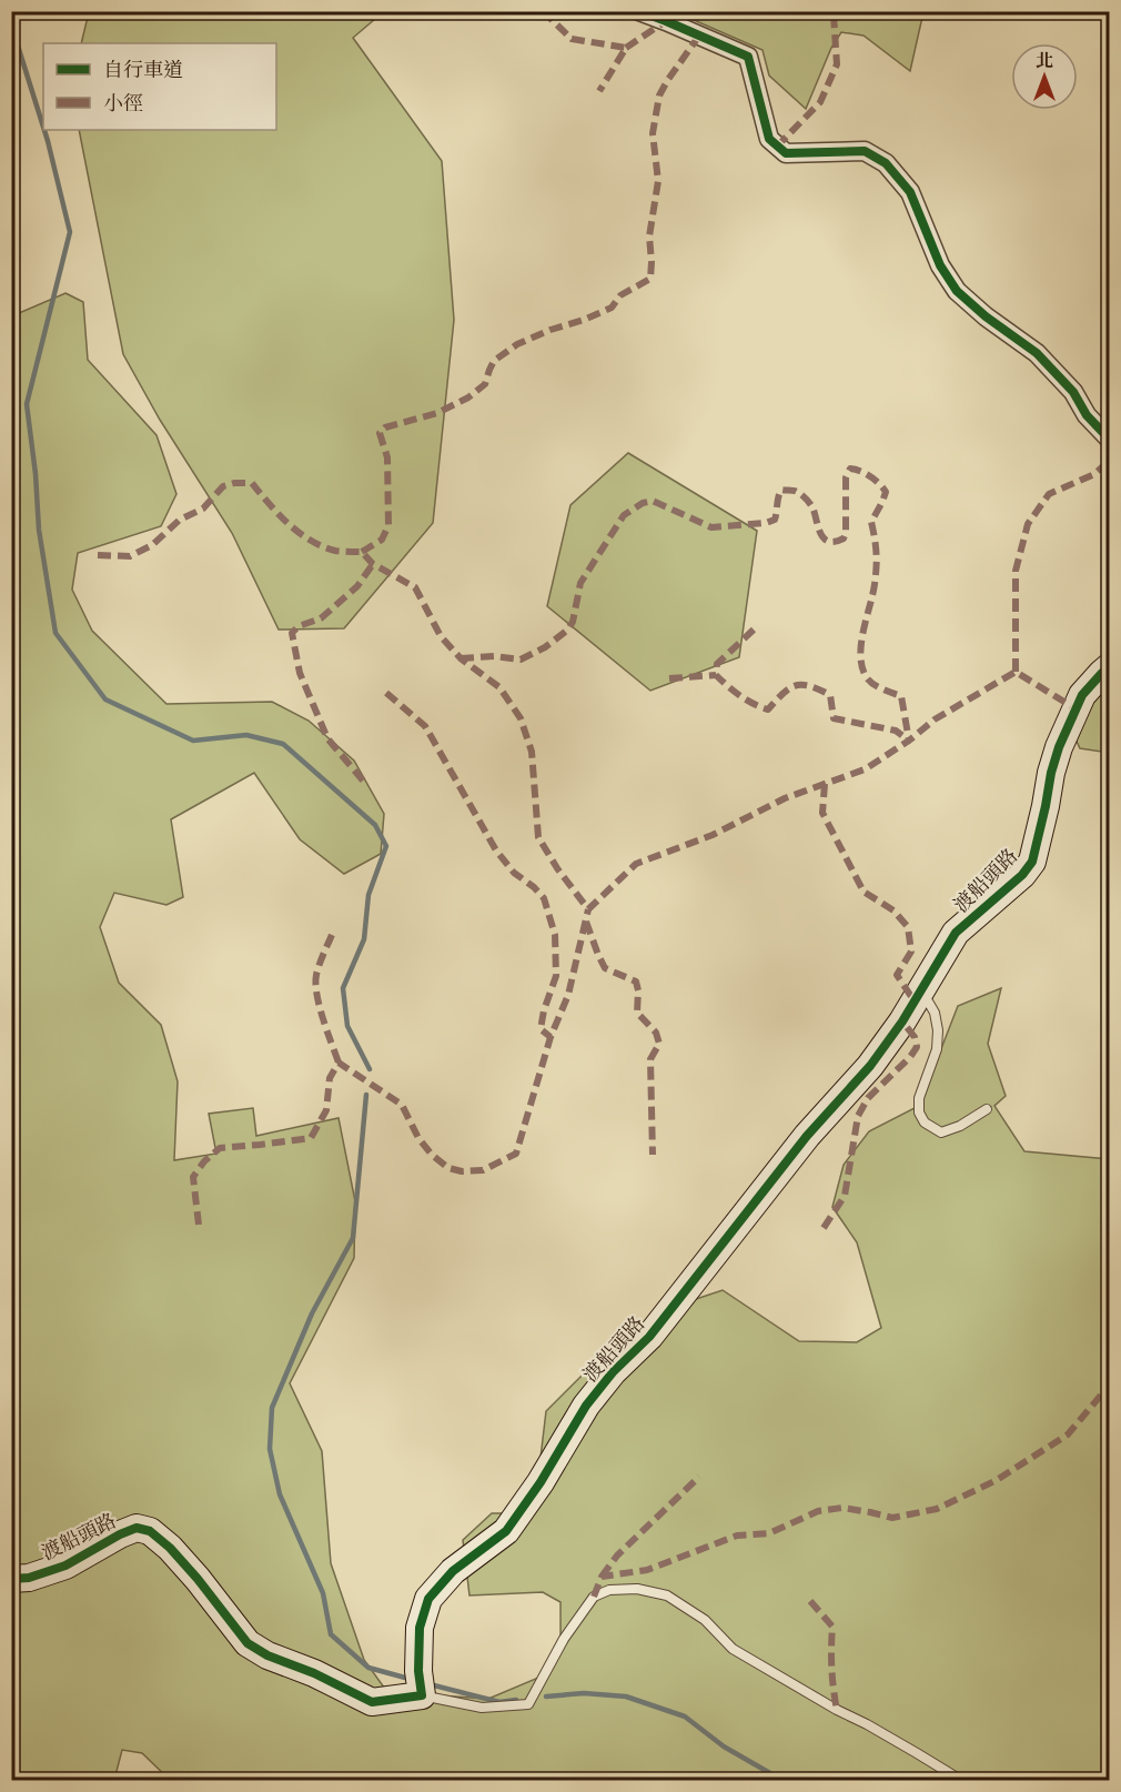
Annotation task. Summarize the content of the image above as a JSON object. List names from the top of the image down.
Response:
{
  "streets": {
    "street": ["渡船頭路"]
  },
  "legend": ["自行車道", "小徑"],
  "north": "top"
}
